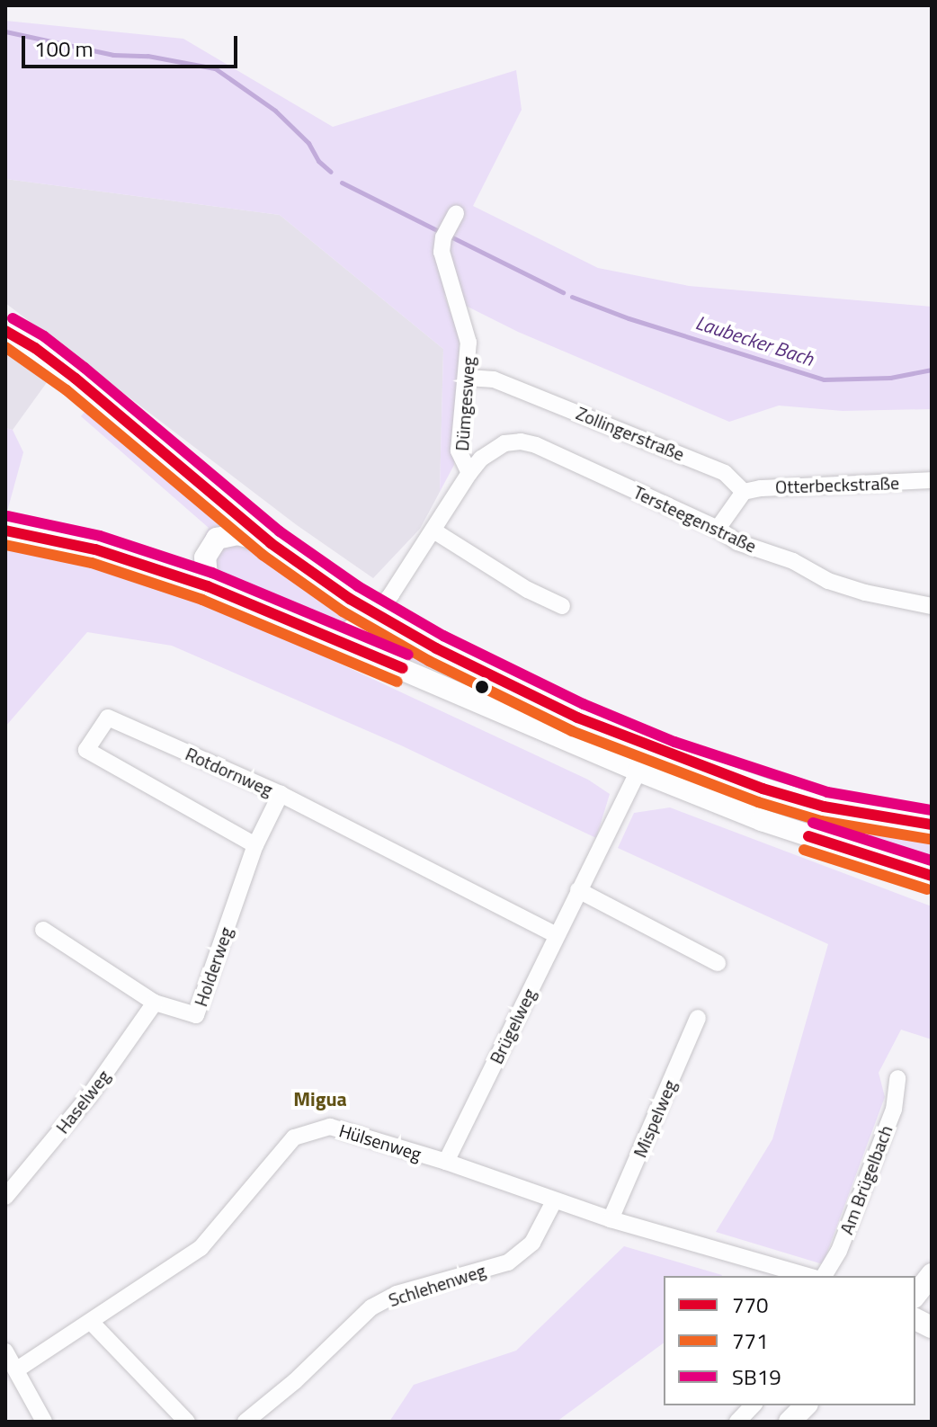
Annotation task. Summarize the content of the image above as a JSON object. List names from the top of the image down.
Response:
{
  "streets": {
    "street": [
      "Dümgesweg",
      "Zollingerstraße",
      "Otterbeckstraße",
      "Tersteegenstraße",
      "Rotdornweg",
      "Holderweg",
      "Brügelweg",
      "Haselweg",
      "Mispelweg",
      "Hülsenweg",
      "Am Brügelbach",
      "Schlehenweg"
    ]
  },
  "crossings": [
    ["Dümgesweg", "Zollingerstraße"],
    ["Dümgesweg", "Tersteegenstraße"],
    ["Zollingerstraße", "Otterbeckstraße"],
    ["Rotdornweg", "Holderweg"],
    ["Rotdornweg", "Brügelweg"],
    ["Holderweg", "Haselweg"],
    ["Brügelweg", "Hülsenweg"],
    ["Mispelweg", "Hülsenweg"],
    ["Hülsenweg", "Schlehenweg"]
  ],
  "districts": ["Migua"],
  "water": ["Laubecker Bach"],
  "lines": ["transit line SB19", "transit line 770", "transit line 771"],
  "legend": ["770", "771", "SB19"],
  "scale_bar": "100 m"
}
